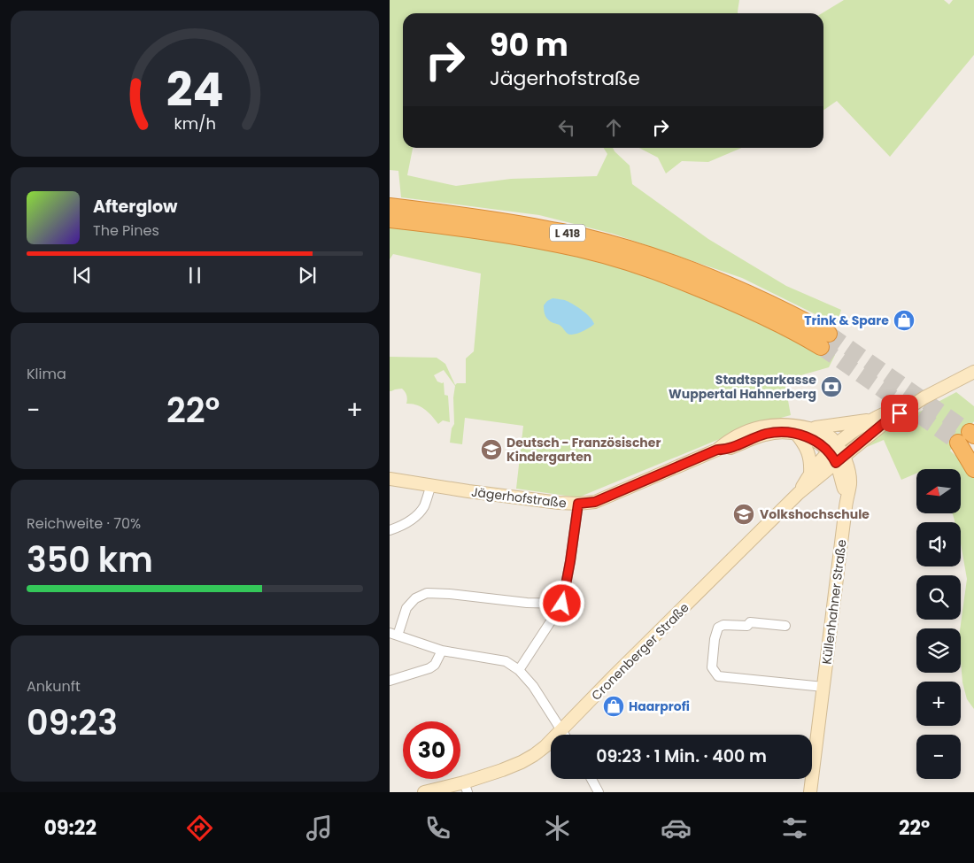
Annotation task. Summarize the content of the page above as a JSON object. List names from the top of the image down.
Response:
{
  "streets": {
    "highway": ["L 418"],
    "main road": ["Jägerhofstraße", "Küllenhahner Straße", "Cronenberger Straße"]
  },
  "crossings": [
    ["Jägerhofstraße", "Küllenhahner Straße"],
    ["Jägerhofstraße", "Cronenberger Straße"],
    ["Küllenhahner Straße", "Cronenberger Straße"]
  ],
  "places": {
    "shop": ["Trink & Spare", "Haarprofi"],
    "bank": ["Stadtsparkasse Wuppertal Hahnerberg"],
    "school or university": ["Deutsch - Französischer Kindergarten", "Volkshochschule"]
  },
  "north": "left",
  "page": {
    "turn": ["90 m", "Jägerhofstraße"],
    "song": ["Afterglow", "The Pines"],
    "tile": [
      "Klima",
      ["Reichweite · 70%", "350 km"],
      ["Ankunft", "09:23"]
    ],
    "heat": ["−", "22°", "+"],
    "map_buttons": ["+", "−"],
    "limit": "30",
    "trip": "09:23 · 1 Min. · 400 m",
    "tabs": ["09:22", "22°"],
    "gauge": ["24", "km/h"]
  }
}
